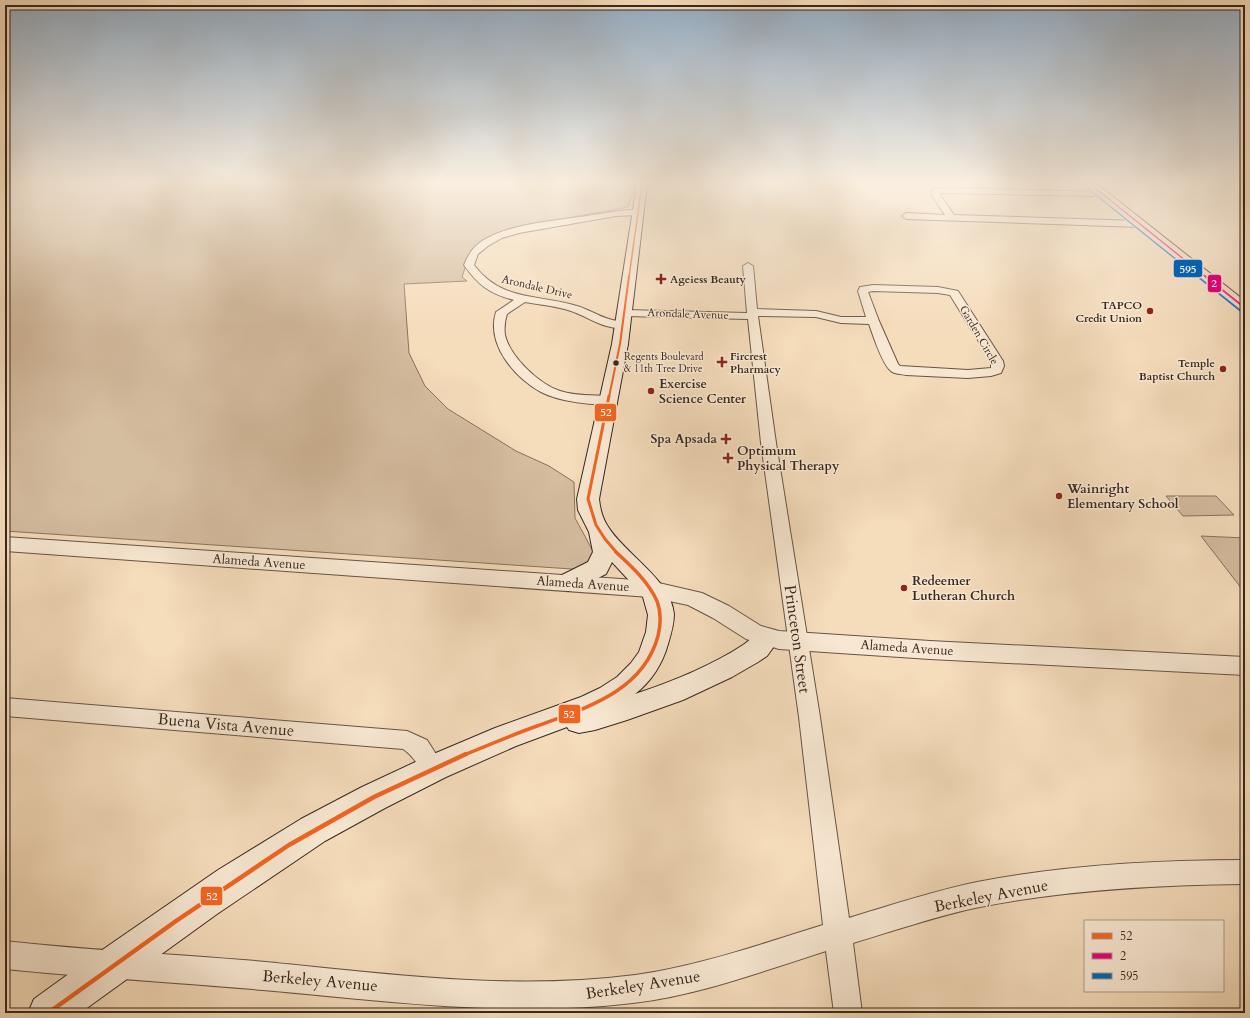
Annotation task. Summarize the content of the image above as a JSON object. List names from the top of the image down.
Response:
{
  "streets": {
    "street": [
      "Arondale Drive",
      "Arondale Avenue",
      "Garden Circle",
      "Alameda Avenue",
      "Princeton Street",
      "Buena Vista Avenue",
      "Berkeley Avenue"
    ]
  },
  "crossings": [
    ["Arondale Drive", "Arondale Avenue"],
    ["Arondale Avenue", "Princeton Street"],
    ["Alameda Avenue", "Princeton Street"],
    ["Princeton Street", "Berkeley Avenue"]
  ],
  "places": {
    "health": [
      "Ageiess Beauty",
      "Fircrest Pharmacy",
      "Spa Apsada",
      "Optimum Physical Therapy"
    ],
    "other": [
      "TAPCO Credit Union",
      "Regents Boulevard & 11th Tree Drive",
      "Temple Baptist Church",
      "Exercise Science Center",
      "Wainright Elementary School",
      "Redeemer Lutheran Church"
    ]
  },
  "lines": ["transit line 52", "transit line 2", "transit line 595"],
  "legend": ["52", "2", "595"]
}
